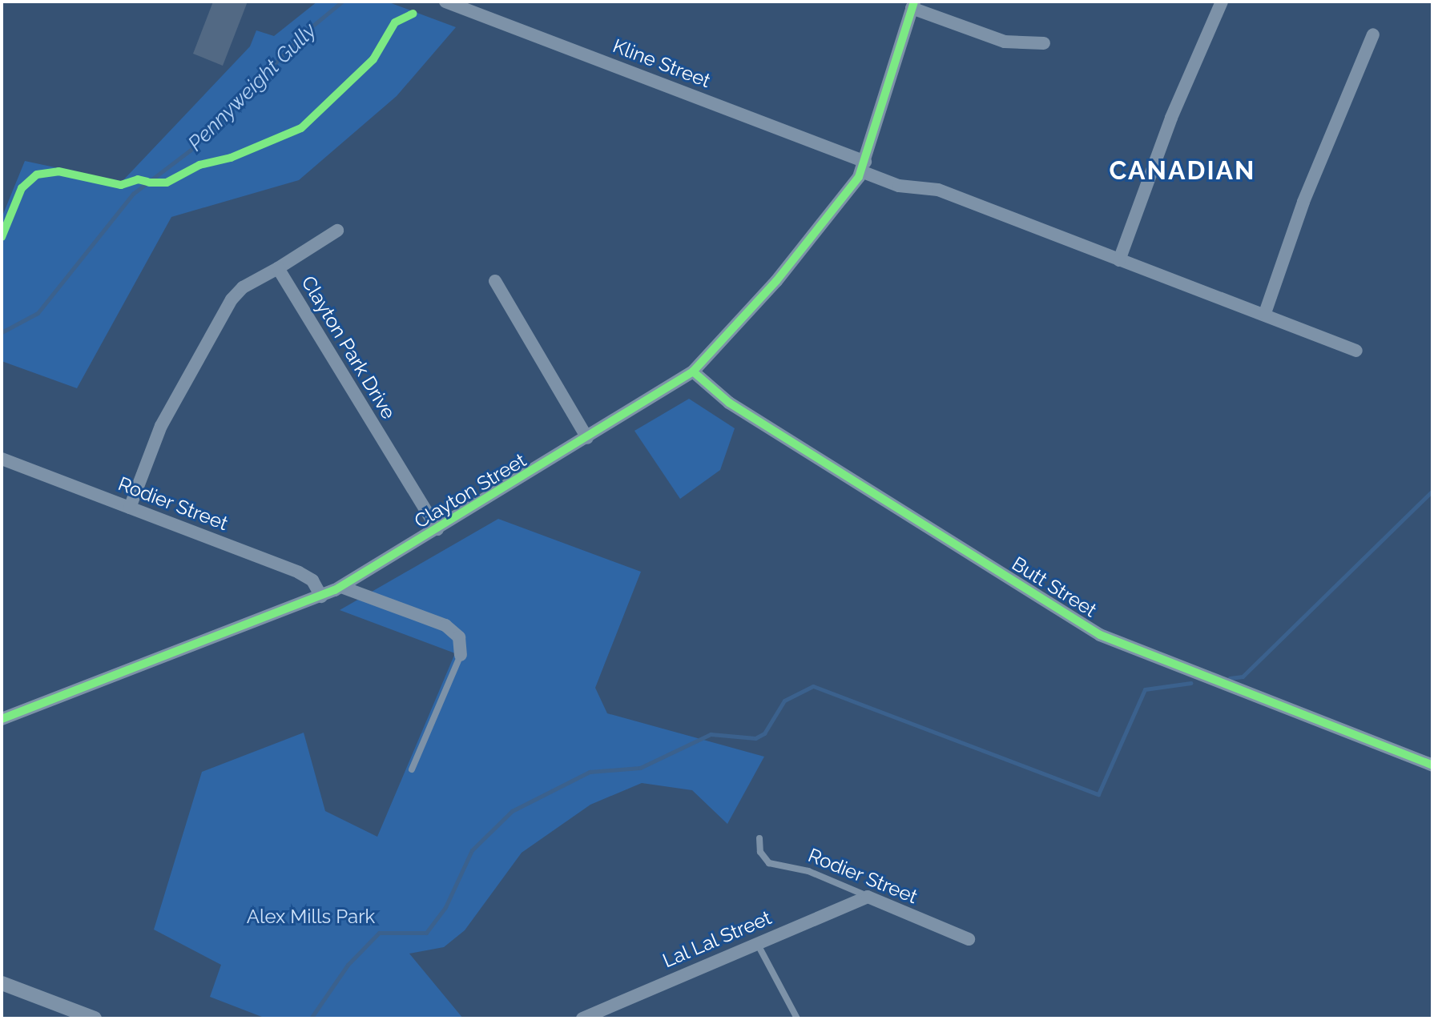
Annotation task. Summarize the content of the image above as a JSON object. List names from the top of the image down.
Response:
{
  "streets": {
    "street": [
      "Kline Street",
      "Clayton Park Drive",
      "Clayton Street",
      "Rodier Street",
      "Butt Street",
      "Lal Lal Street"
    ]
  },
  "crossings": [
    ["Kline Street", "Clayton Street"],
    ["Clayton Park Drive", "Clayton Street"],
    ["Clayton Park Drive", "Rodier Street"],
    ["Clayton Street", "Rodier Street"],
    ["Clayton Street", "Butt Street"],
    ["Rodier Street", "Lal Lal Street"]
  ],
  "districts": ["CANADIAN"],
  "water": ["Pennyweight Gully"],
  "parks": ["Alex Mills Park"]
}
